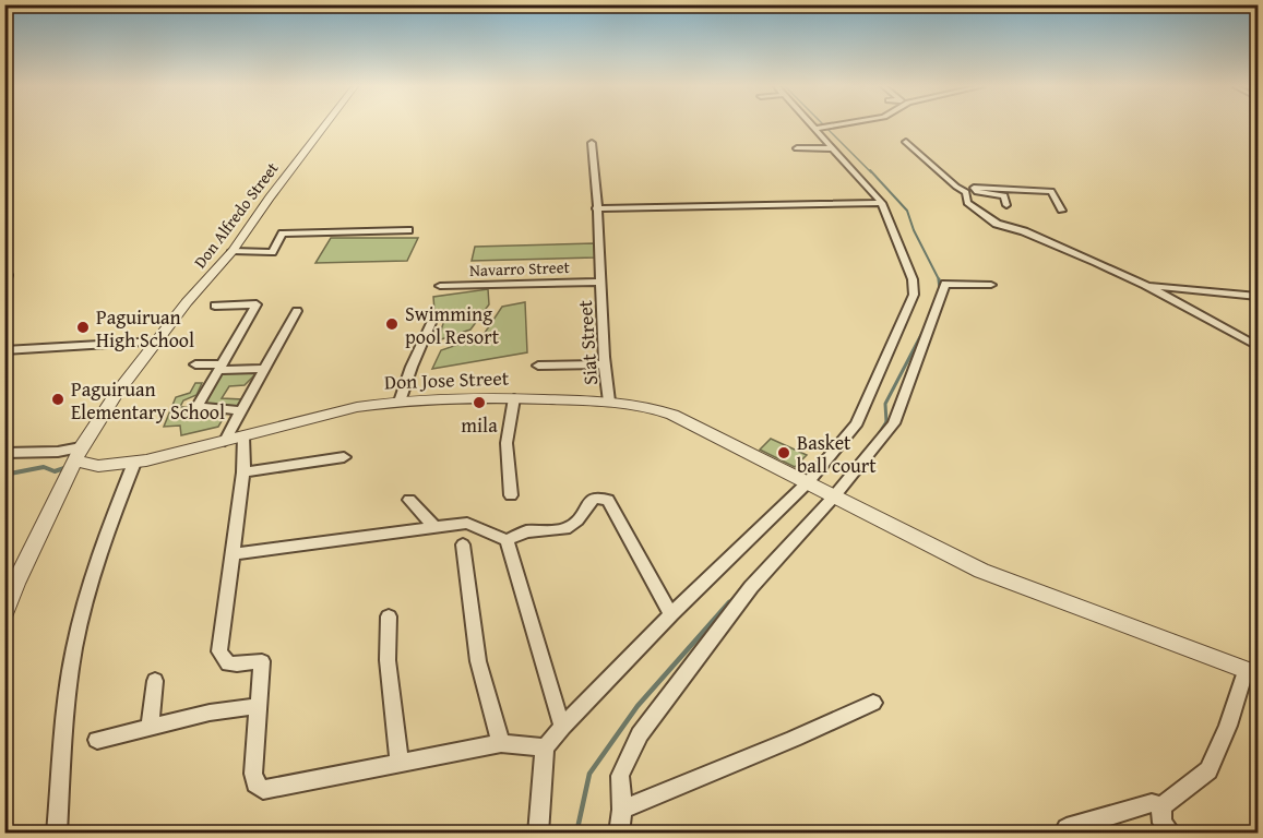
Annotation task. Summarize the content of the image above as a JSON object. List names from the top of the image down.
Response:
{
  "streets": {
    "street": [
      "Don Alfredo Street",
      "Navarro Street",
      "Siat Street",
      "Don Jose Street"
    ]
  },
  "crossings": [
    ["Don Alfredo Street", "Don Jose Street"],
    ["Navarro Street", "Siat Street"],
    ["Siat Street", "Don Jose Street"]
  ],
  "places": [
    "Swimming pool Resort",
    "Paguiruan High School",
    "Paguiruan Elementary School",
    "mila",
    "Basket ball court"
  ]
}
